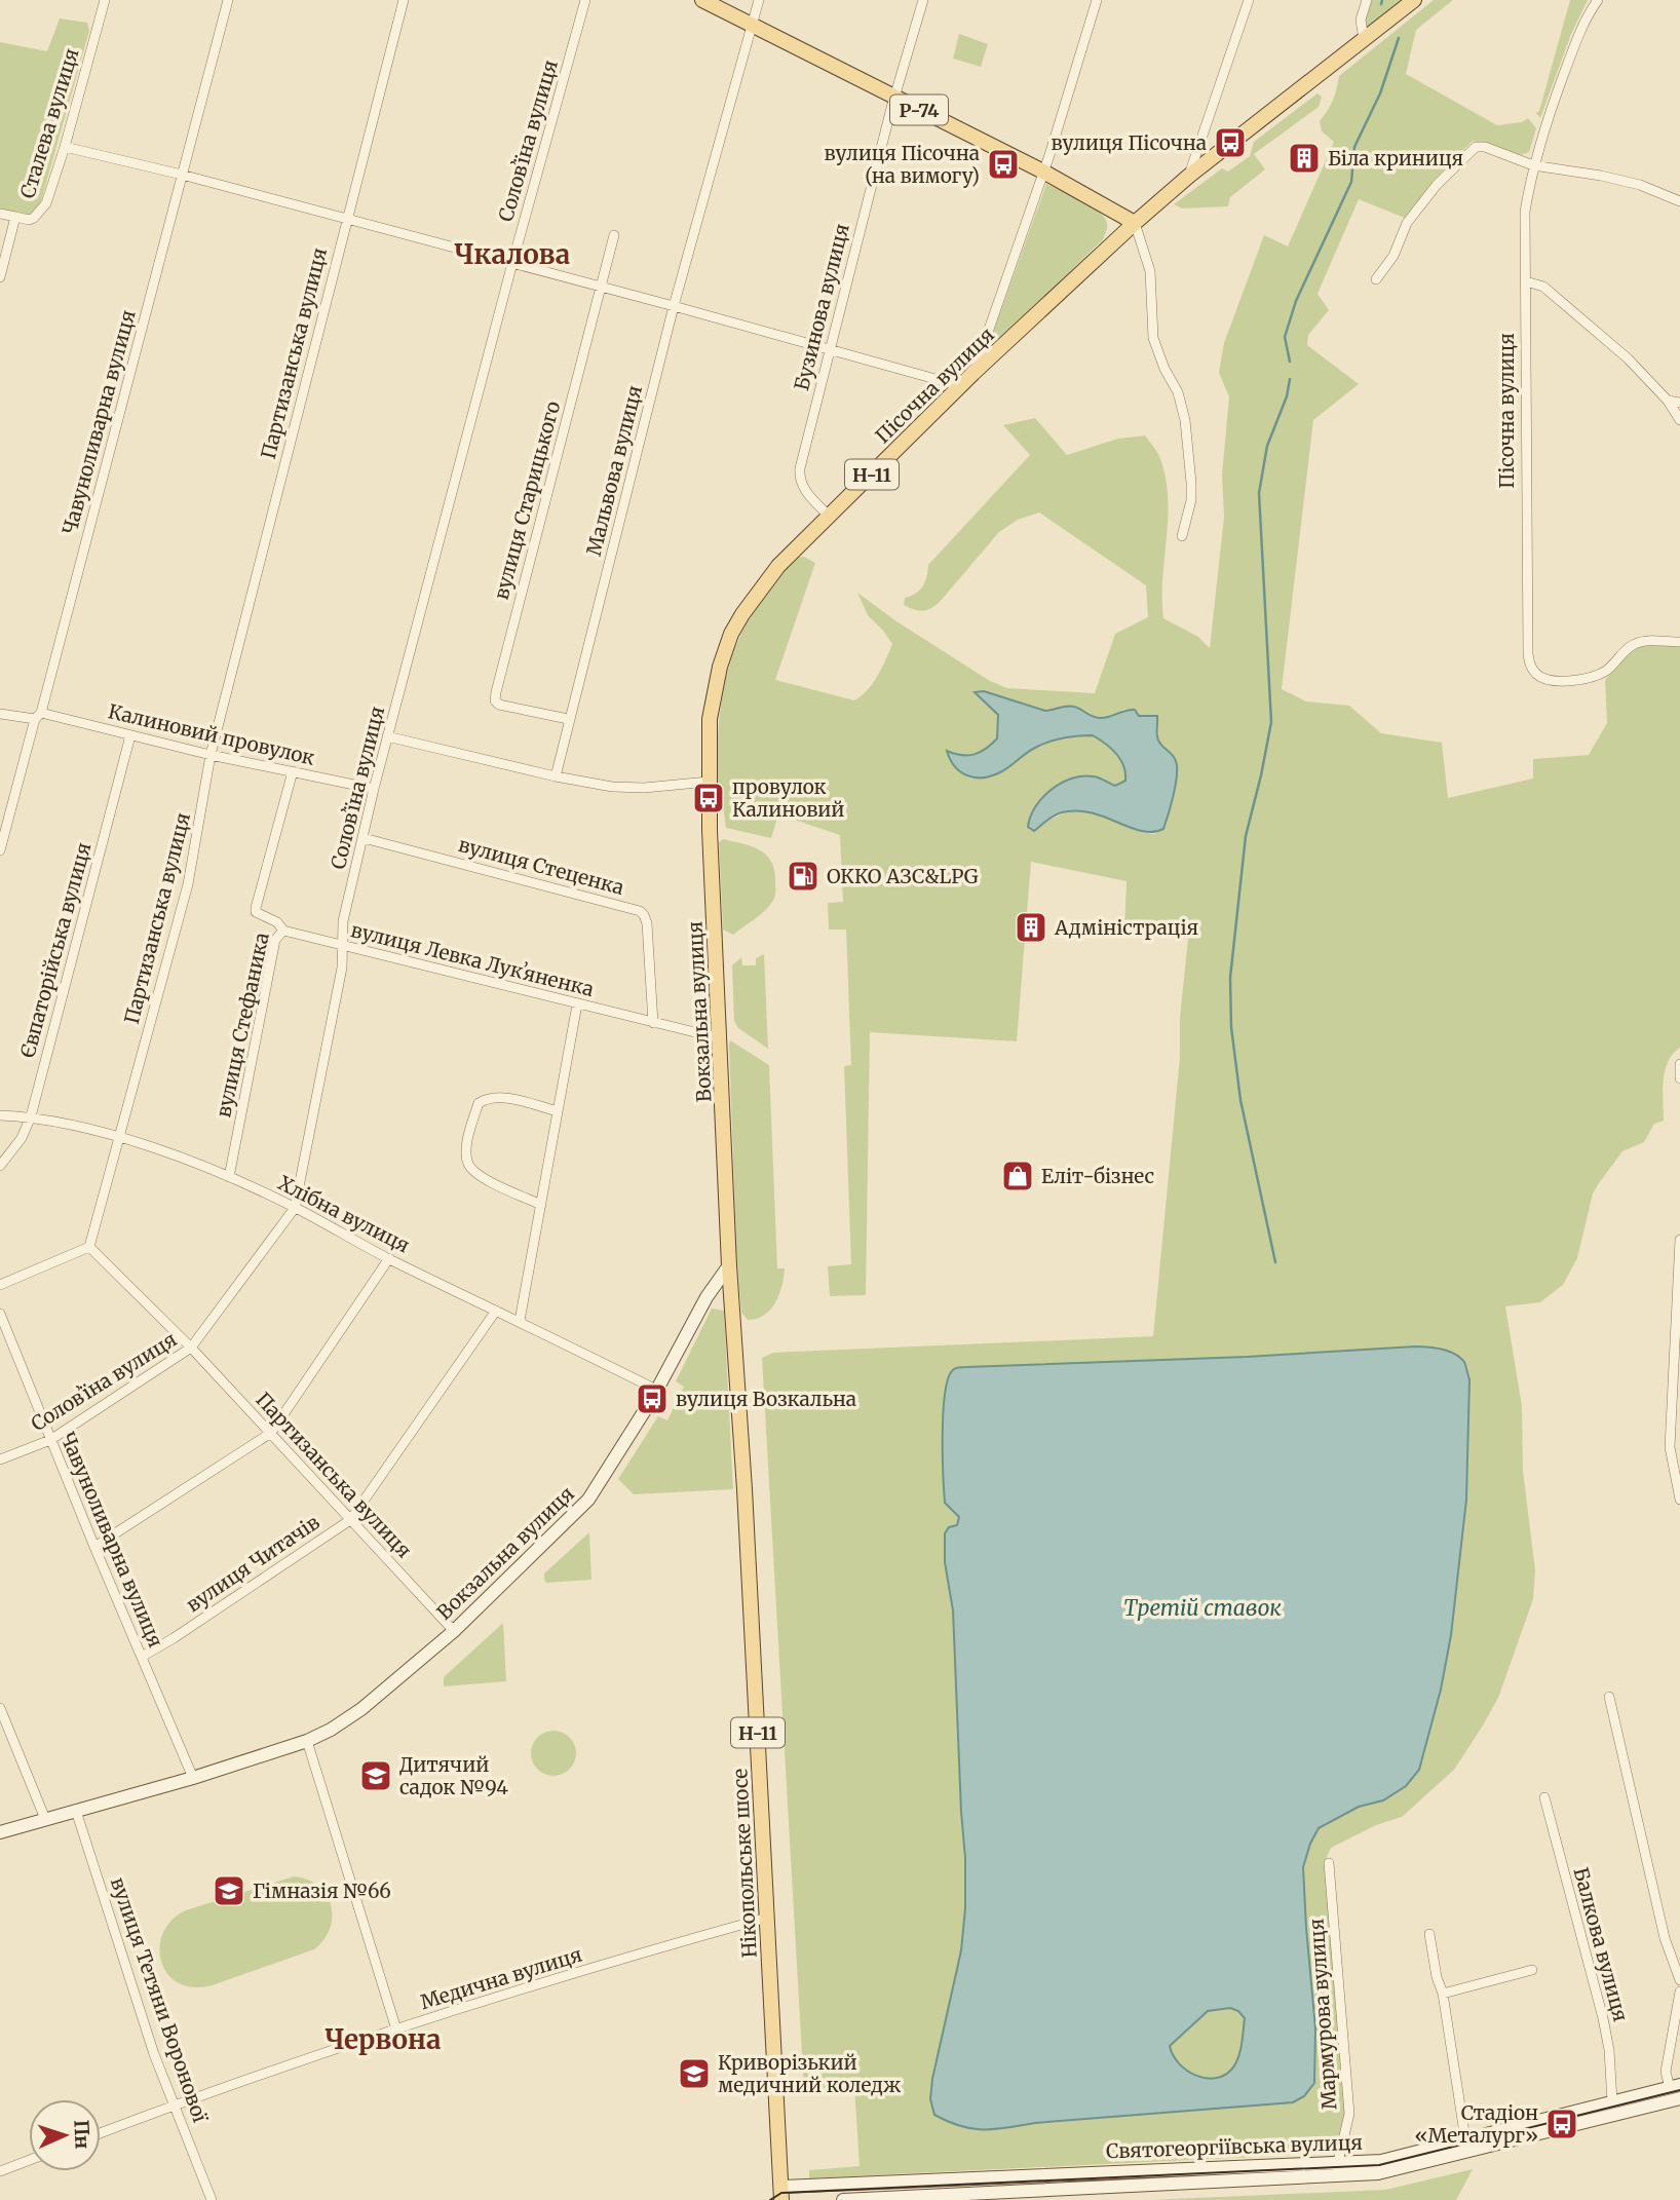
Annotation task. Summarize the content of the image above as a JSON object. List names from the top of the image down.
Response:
{
  "streets": {
    "main road": [
      "Р-74",
      "Пісочна вулиця",
      "Н-11",
      "Вокзальна вулиця",
      "Нікопольське шосе",
      "Святогеоргіївська вулиця"
    ],
    "street": [
      "Сталева вулиця",
      "Соловʼїна вулиця",
      "Бузинова вулиця",
      "Партизанська вулиця",
      "Чавуноливарна вулиця",
      "Мальвова вулиця",
      "вулиця Старицького",
      "Калиновий провулок",
      "вулиця Стеценка",
      "Євпаторійська вулиця",
      "вулиця Левка Лукʼяненка",
      "вулиця Стефаника",
      "Хлібна вулиця",
      "вулиця Читачів",
      "Балкова вулиця",
      "Медична вулиця",
      "вулиця Тетяни Воронової",
      "Мармурова вулиця"
    ]
  },
  "crossings": [
    ["Р-74", "Бузинова вулиця"],
    ["Р-74", "Пісочна вулиця"],
    ["Р-74", "Мальвова вулиця"],
    ["Соловʼїна вулиця", "Партизанська вулиця"],
    ["Соловʼїна вулиця", "Чавуноливарна вулиця"],
    ["Соловʼїна вулиця", "Калиновий провулок"],
    ["Соловʼїна вулиця", "вулиця Стеценка"],
    ["Соловʼїна вулиця", "вулиця Левка Лукʼяненка"],
    ["Соловʼїна вулиця", "Хлібна вулиця"],
    ["Бузинова вулиця", "Пісочна вулиця"],
    ["Партизанська вулиця", "Калиновий провулок"],
    ["Партизанська вулиця", "Вокзальна вулиця"],
    ["Партизанська вулиця", "Хлібна вулиця"],
    ["Партизанська вулиця", "вулиця Читачів"],
    ["Пісочна вулиця", "Вокзальна вулиця"],
    ["Чавуноливарна вулиця", "Калиновий провулок"],
    ["Чавуноливарна вулиця", "Вокзальна вулиця"],
    ["Чавуноливарна вулиця", "вулиця Читачів"],
    ["Мальвова вулиця", "вулиця Старицького"],
    ["Калиновий провулок", "Євпаторійська вулиця"],
    ["Калиновий провулок", "вулиця Стефаника"],
    ["вулиця Стеценка", "вулиця Левка Лукʼяненка"],
    ["Євпаторійська вулиця", "Хлібна вулиця"],
    ["вулиця Левка Лукʼяненка", "Вокзальна вулиця"],
    ["вулиця Левка Лукʼяненка", "вулиця Стефаника"],
    ["Вокзальна вулиця", "Хлібна вулиця"],
    ["Вокзальна вулиця", "Нікопольське шосе"],
    ["Вокзальна вулиця", "вулиця Тетяни Воронової"],
    ["вулиця Стефаника", "Хлібна вулиця"],
    ["Хлібна вулиця", "вулиця Читачів"],
    ["Нікопольське шосе", "Медична вулиця"],
    ["Нікопольське шосе", "Святогеоргіївська вулиця"],
    ["Балкова вулиця", "Святогеоргіївська вулиця"],
    ["Медична вулиця", "вулиця Тетяни Воронової"],
    ["Мармурова вулиця", "Святогеоргіївська вулиця"]
  ],
  "districts": ["Чкалова", "Червона"],
  "water": ["Третій ставок"],
  "places": {
    "bus stop": [
      "вулиця Пісочна",
      "вулиця Пісочна (на вимогу)",
      "провулок Калиновий",
      "вулиця Возкальна",
      "Стадіон «Металург»"
    ],
    "building": ["Біла криниця", "Адміністрація"],
    "fuel station": ["ОККО АЗС&LPG"],
    "shop": ["Еліт-бізнес"],
    "school or university": ["Дитячий садок №94", "Гімназія №66", "Криворізький медичний коледж"]
  },
  "north": "right"
}
